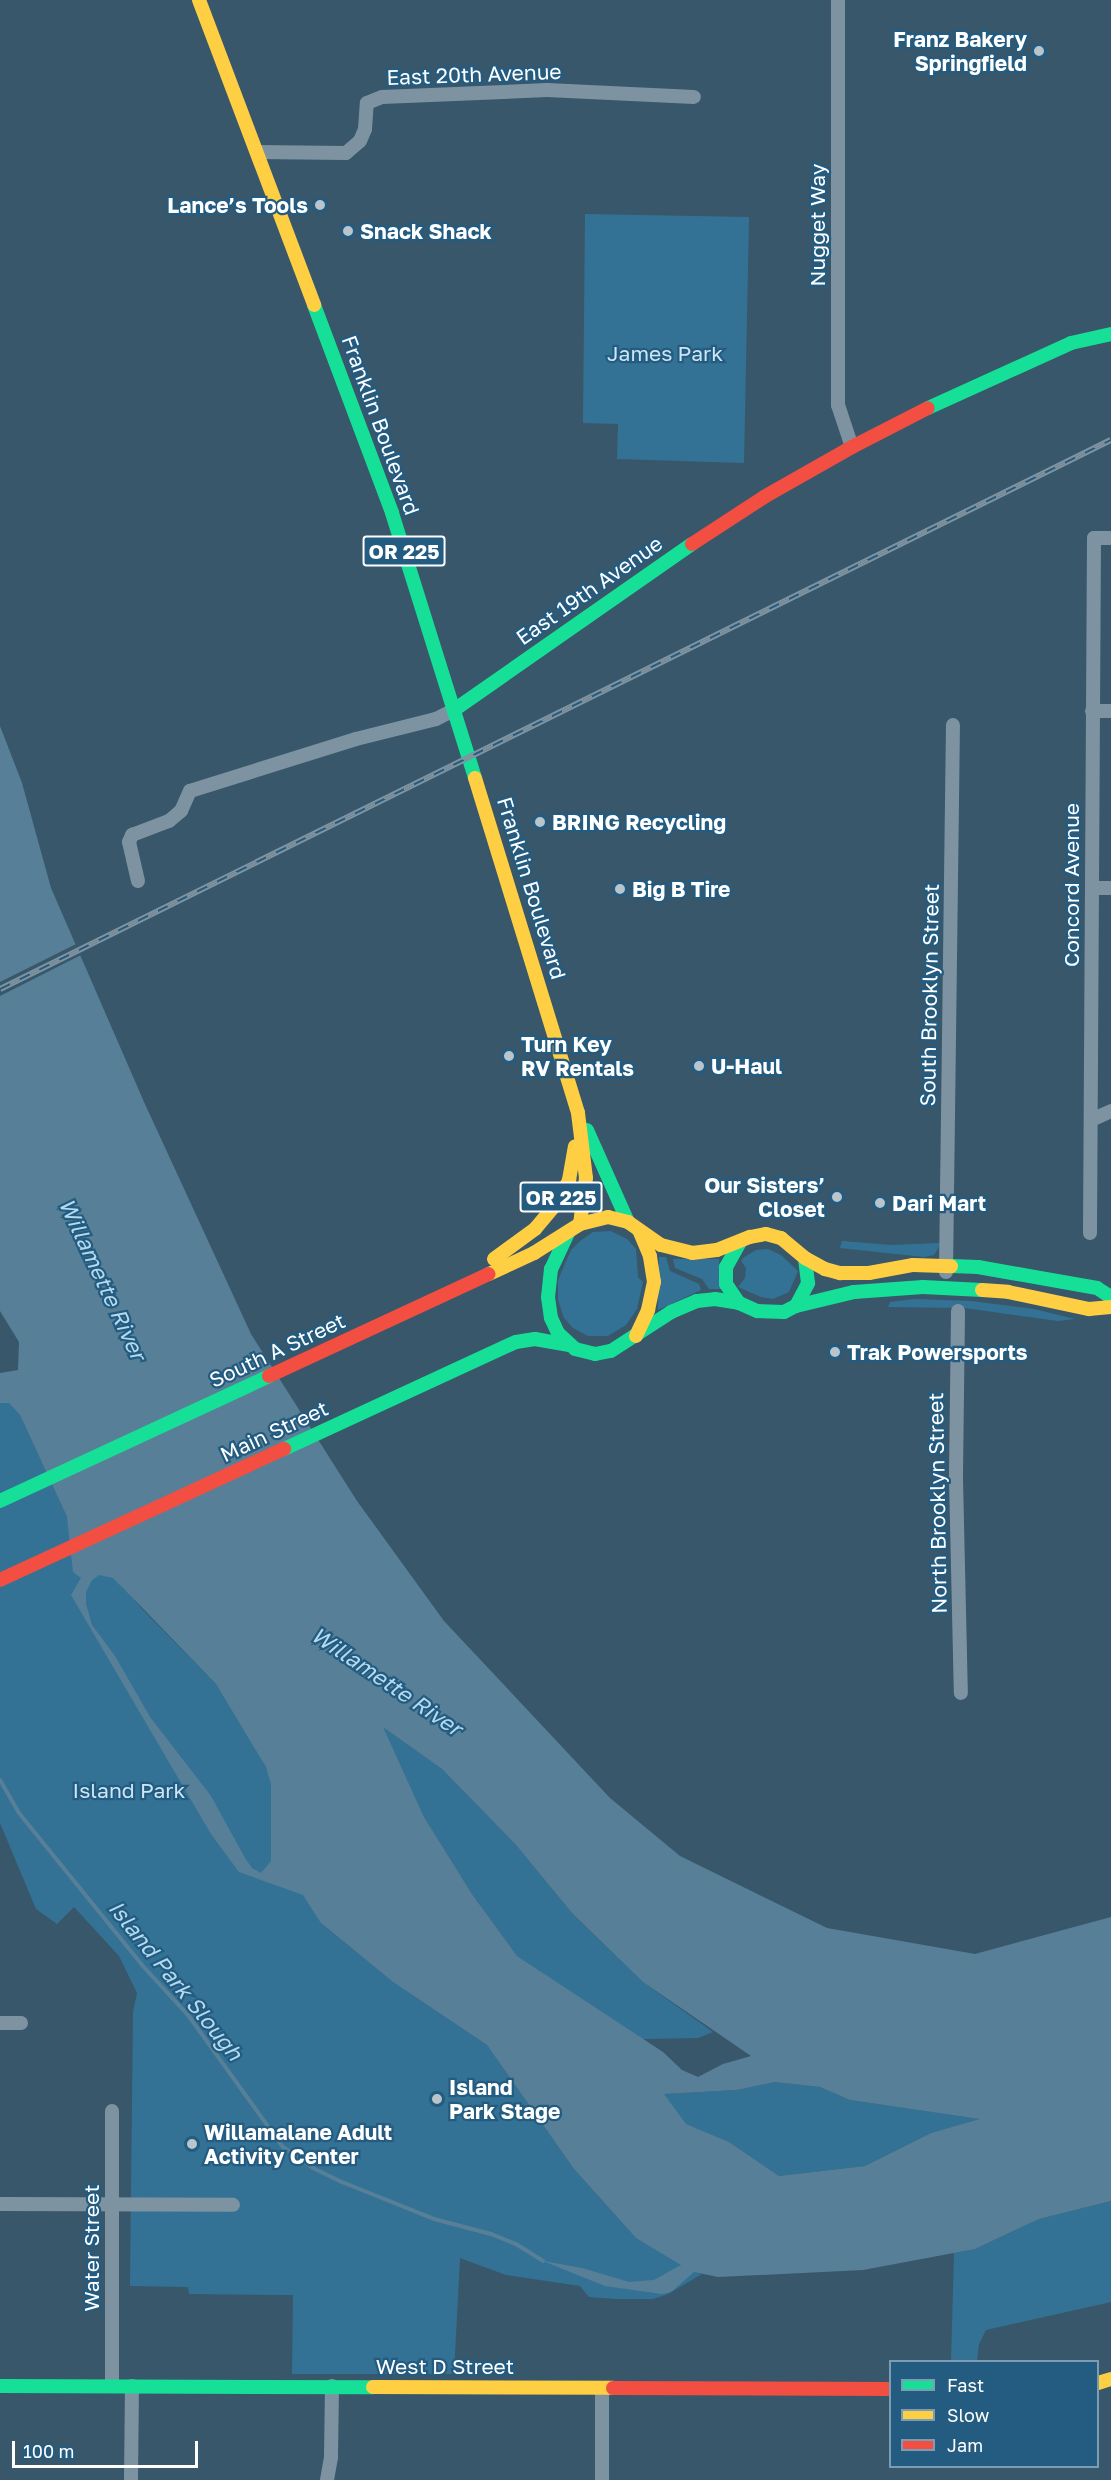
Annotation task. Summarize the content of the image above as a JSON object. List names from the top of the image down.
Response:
{
  "streets": {
    "main road": [
      "Franklin Boulevard",
      "OR 225",
      "East 19th Avenue",
      "South A Street",
      "Main Street",
      "West D Street"
    ],
    "street": [
      "East 20th Avenue",
      "Nugget Way",
      "Concord Avenue",
      "South Brooklyn Street",
      "North Brooklyn Street",
      "Water Street"
    ]
  },
  "crossings": [
    ["East 20th Avenue", "Franklin Boulevard"],
    ["Nugget Way", "East 19th Avenue"],
    ["Franklin Boulevard", "OR 225"],
    ["Franklin Boulevard", "East 19th Avenue"],
    ["Franklin Boulevard", "South Brooklyn Street"],
    ["Franklin Boulevard", "South A Street"],
    ["Franklin Boulevard", "Main Street"],
    ["OR 225", "South A Street"],
    ["South A Street", "Main Street"],
    ["Water Street", "West D Street"]
  ],
  "water": ["Willamette River", "Island Park Slough"],
  "parks": ["James Park", "Island Park"],
  "places": [
    "Franz Bakery Springfield",
    "Lance’s Tools",
    "Snack Shack",
    "BRING Recycling",
    "Big B Tire",
    "Turn Key RV Rentals",
    "U-Haul",
    "Our Sisters’ Closet",
    "Dari Mart",
    "Trak Powersports",
    "Island Park Stage",
    "Willamalane Adult Activity Center"
  ],
  "legend": ["Fast", "Slow", "Jam"],
  "scale_bar": "100 m"
}
